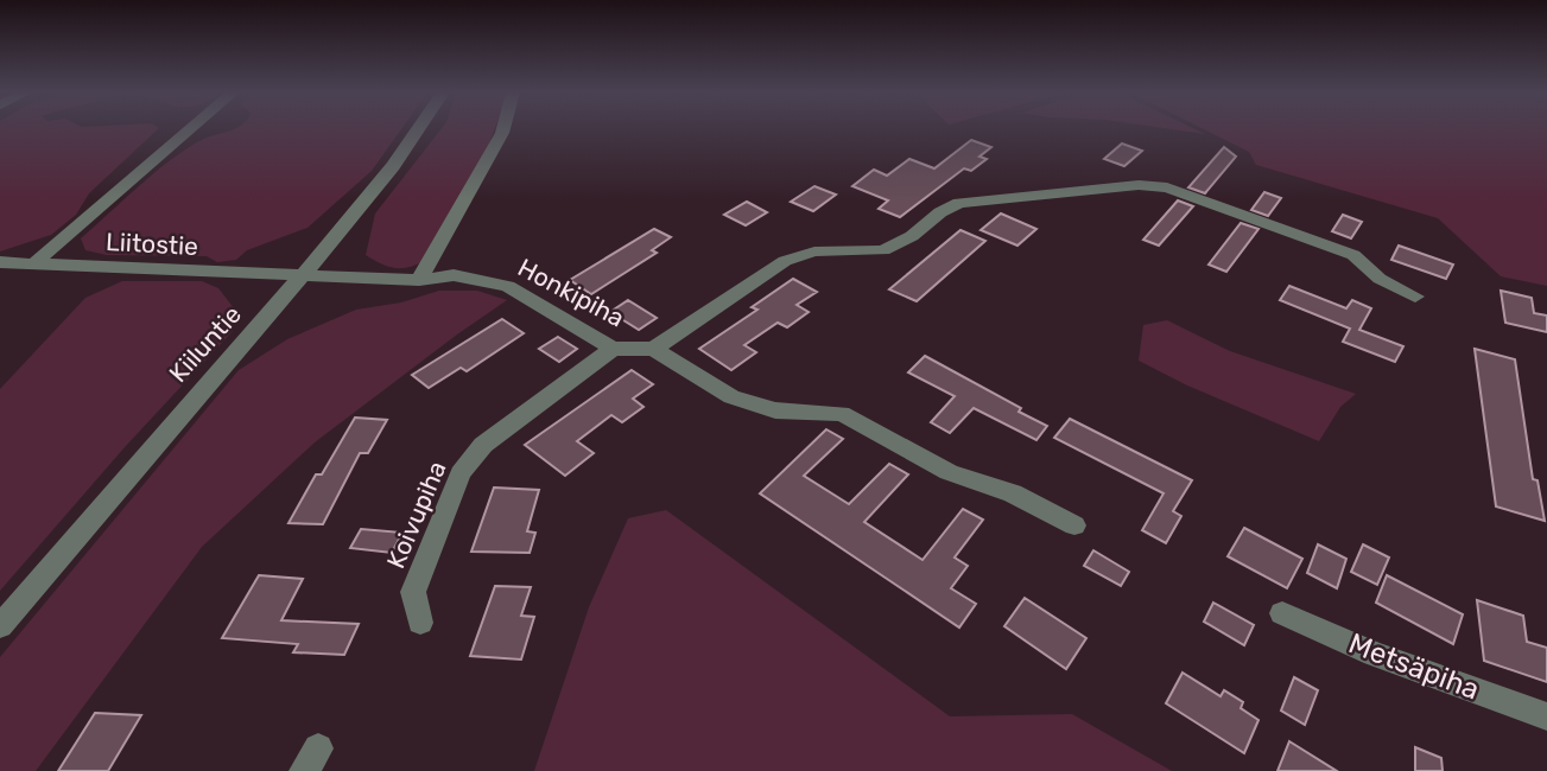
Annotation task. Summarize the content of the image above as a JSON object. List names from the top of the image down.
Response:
{
  "streets": {
    "street": [
      "Liitostie",
      "Honkipiha",
      "Kiiluntie",
      "Koivupiha",
      "Metsäpiha"
    ]
  },
  "crossings": [
    ["Liitostie", "Honkipiha"],
    ["Liitostie", "Kiiluntie"],
    ["Honkipiha", "Kiiluntie"],
    ["Honkipiha", "Koivupiha"]
  ]
}
